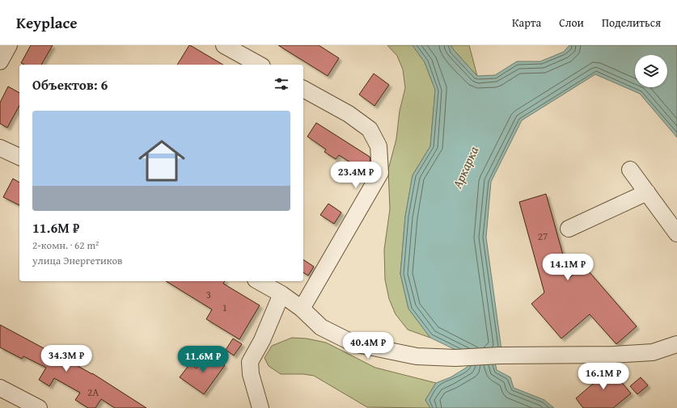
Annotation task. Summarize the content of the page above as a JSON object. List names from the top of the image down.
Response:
{
  "water": ["Аркарка"],
  "house_numbers": [
    "27",
    "3",
    "1",
    "2А"
  ],
  "page": {
    "header": "Keyplace",
    "nav": ["Карта", "Слои", "Поделиться"],
    "heading": "Объектов: 6",
    "list": [
      {
        "name": "11.6M ₽",
        "note": "2-комн. · 62 m² · улица Энергетиков"
      }
    ],
    "price": [
      "23.4M ₽",
      "14.1M ₽",
      "40.4M ₽",
      "34.3M ₽",
      "11.6M ₽",
      "16.1M ₽"
    ]
  }
}
